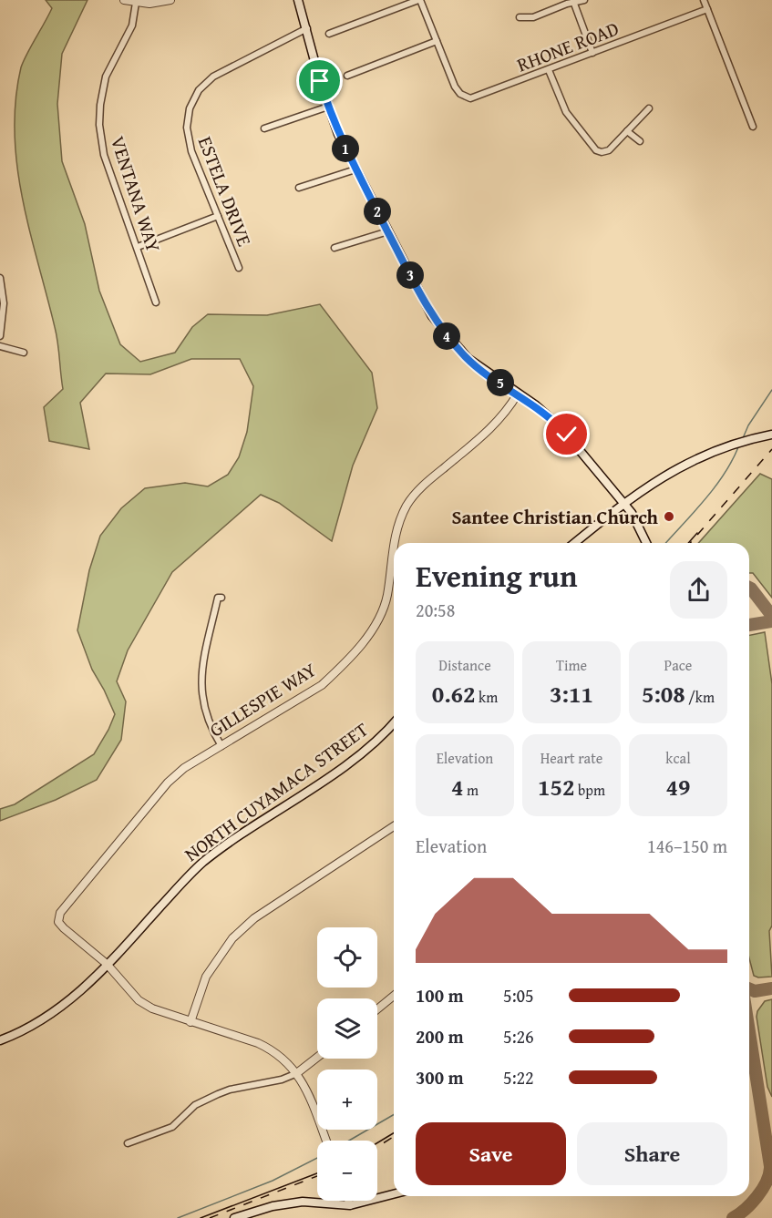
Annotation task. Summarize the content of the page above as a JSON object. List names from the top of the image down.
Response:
{
  "streets": {
    "main road": ["NORTH CUYAMACA STREET"],
    "street": [
      "RHONE ROAD",
      "ESTELA DRIVE",
      "VENTANA WAY",
      "GILLESPIE WAY"
    ]
  },
  "crossings": [
    ["GILLESPIE WAY", "NORTH CUYAMACA STREET"]
  ],
  "places": ["Santee Christian Church"],
  "page": {
    "pins": [
      "1",
      "2",
      "3",
      "4",
      "5"
    ],
    "heading": ["Evening run", "20:58"],
    "stats": [
      ["Distance", "0.62 km"],
      ["Time", "3:11"],
      ["Pace", "5:08 /km"],
      ["Elevation", "4 m"],
      ["Heart rate", "152 bpm"],
      ["kcal", "49"]
    ],
    "chart": ["Elevation", "146–150 m"],
    "map_buttons": ["+", "−"],
    "list": [
      {
        "name": "100 m",
        "note": "5:05"
      },
      {
        "name": "200 m",
        "note": "5:26"
      },
      {
        "name": "300 m",
        "note": "5:22"
      }
    ],
    "buttons": ["Save", "Share"]
  }
}
